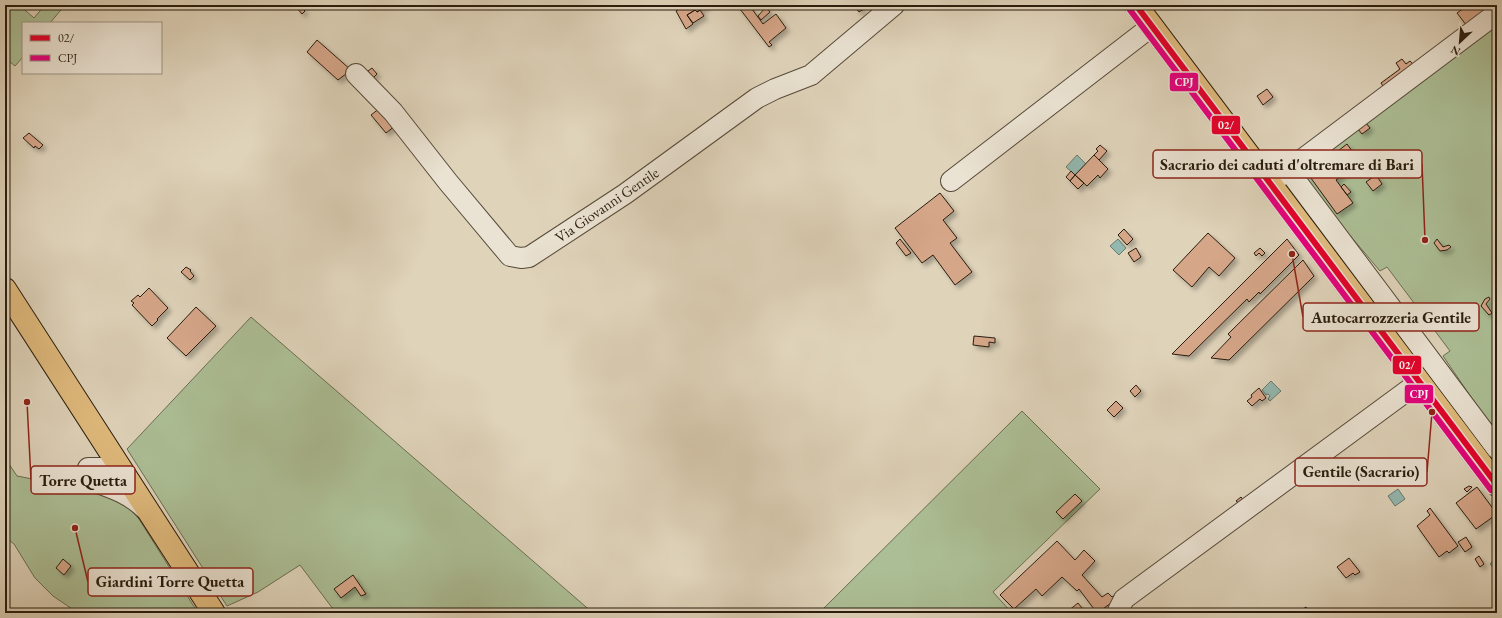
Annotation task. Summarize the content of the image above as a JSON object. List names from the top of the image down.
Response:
{
  "streets": {
    "street": ["Via Giovanni Gentile"]
  },
  "places": [
    "Sacrario dei caduti d'oltremare di Bari",
    "Autocarrozzeria Gentile",
    "Torre Quetta",
    "Gentile (Sacrario)",
    "Giardini Torre Quetta"
  ],
  "lines": ["transit line 02/", "transit line CPJ"],
  "legend": ["02/", "CPJ"],
  "north": "bottom left"
}
